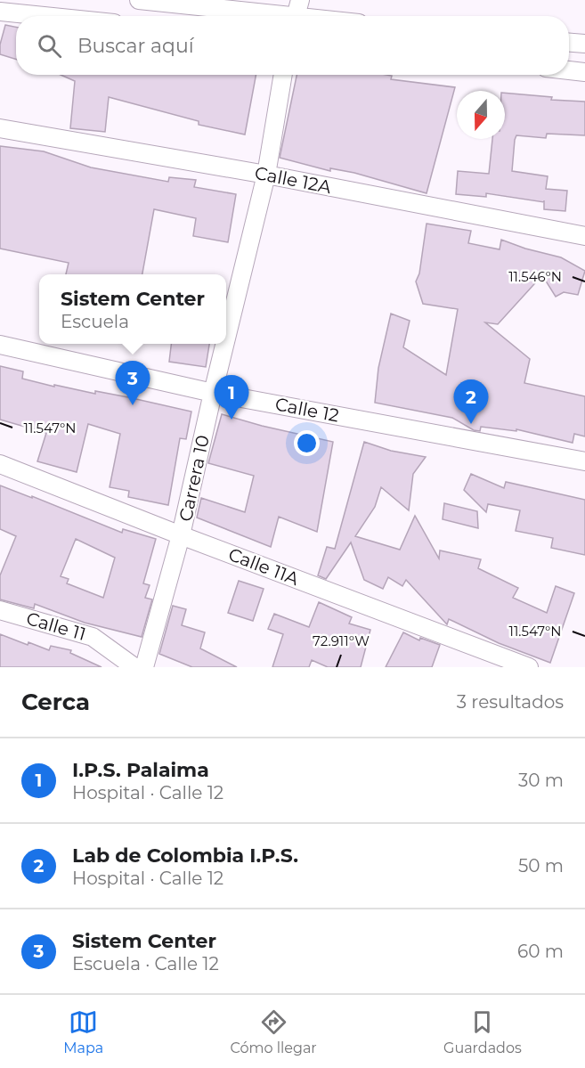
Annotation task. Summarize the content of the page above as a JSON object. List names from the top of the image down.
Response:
{
  "streets": {
    "street": [
      "Calle 12A",
      "Calle 12",
      "Carrera 10",
      "Calle 11A",
      "Calle 11"
    ]
  },
  "crossings": [
    ["Calle 12A", "Carrera 10"],
    ["Calle 12", "Carrera 10"],
    ["Carrera 10", "Calle 11A"]
  ],
  "north": "bottom",
  "page": {
    "search": "Buscar aquí",
    "popup": ["Sistem Center", "Escuela"],
    "pins": ["3", "1", "2"],
    "heading": ["Cerca", "3 resultados"],
    "list": [
      {
        "mark": "1",
        "name": "I.P.S. Palaima",
        "note": "Hospital · Calle 12",
        "value": "30 m"
      },
      {
        "mark": "2",
        "name": "Lab de Colombia I.P.S.",
        "note": "Hospital · Calle 12",
        "value": "50 m"
      },
      {
        "mark": "3",
        "name": "Sistem Center",
        "note": "Escuela · Calle 12",
        "value": "60 m"
      }
    ],
    "nav": ["Mapa", "Cómo llegar", "Guardados"]
  },
  "coordinates": ["11.546°N", "11.547°N", "72.911°W"]
}
